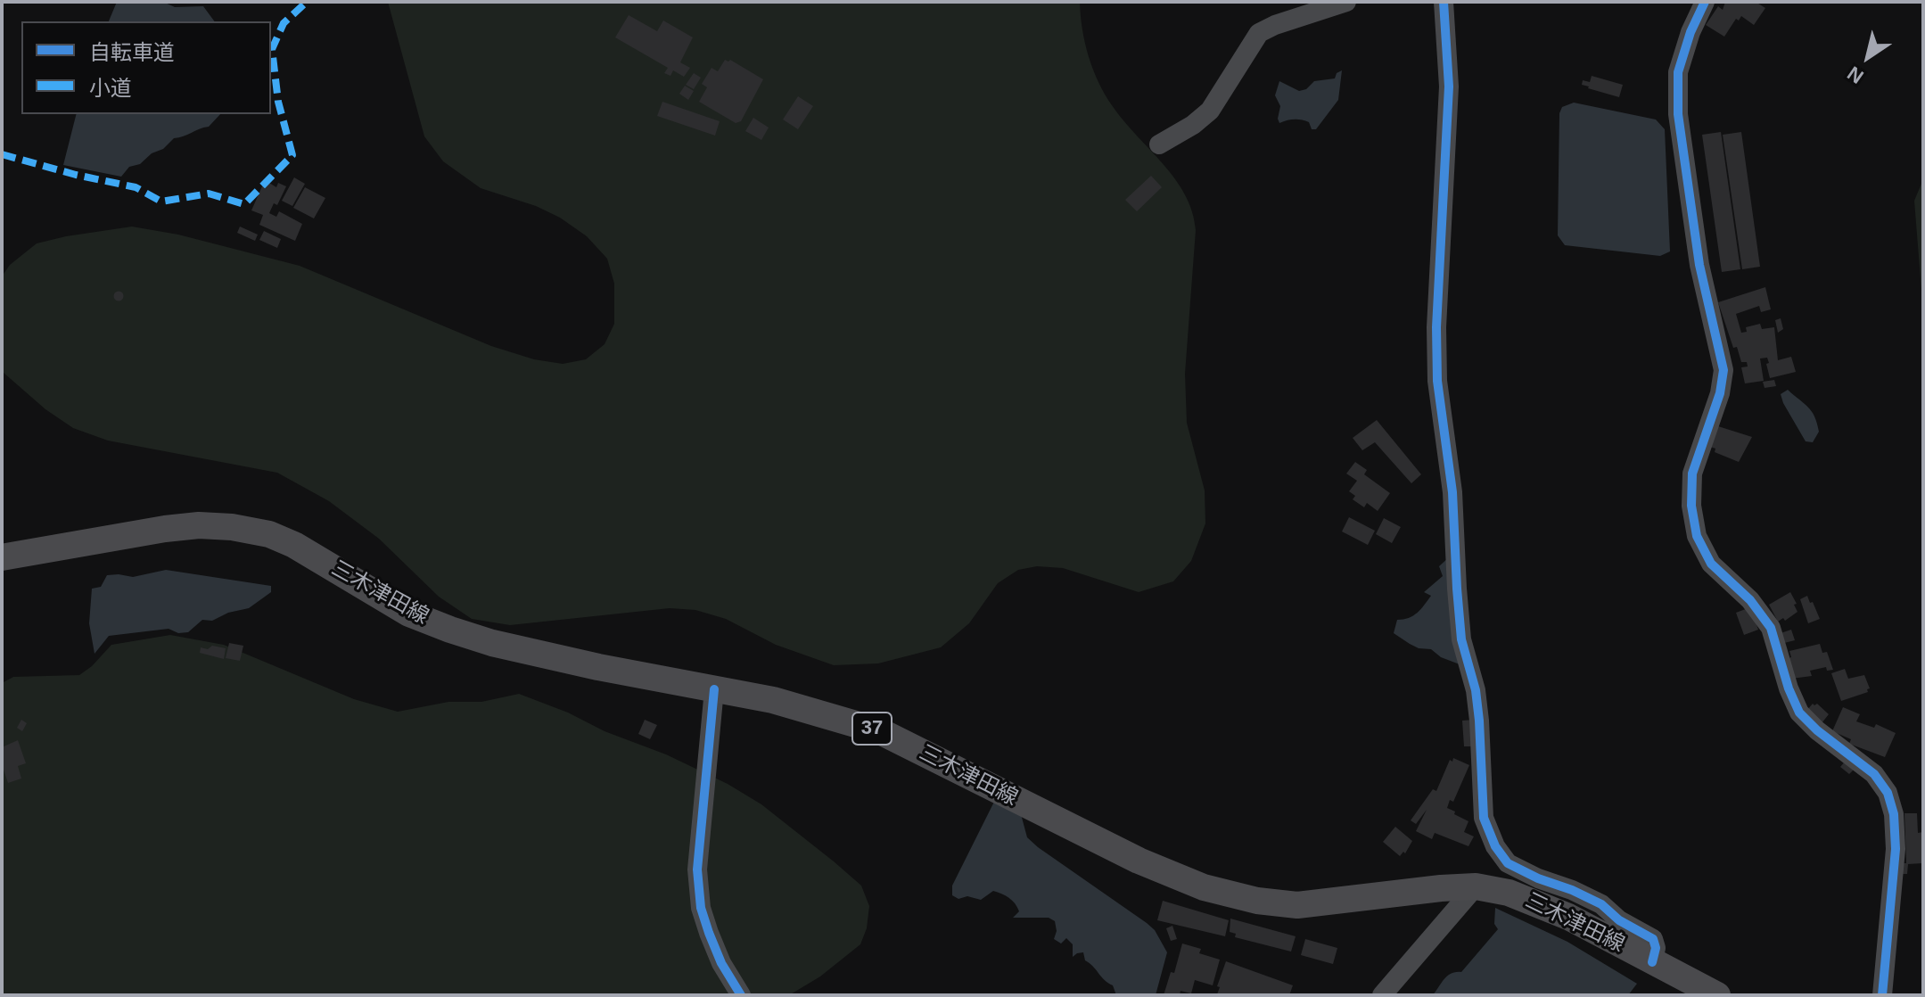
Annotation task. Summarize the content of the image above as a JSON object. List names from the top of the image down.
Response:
{
  "streets": {
    "main road": ["三木津田線", "37"]
  },
  "legend": ["自転車道", "小道"],
  "north": "bottom left"
}
